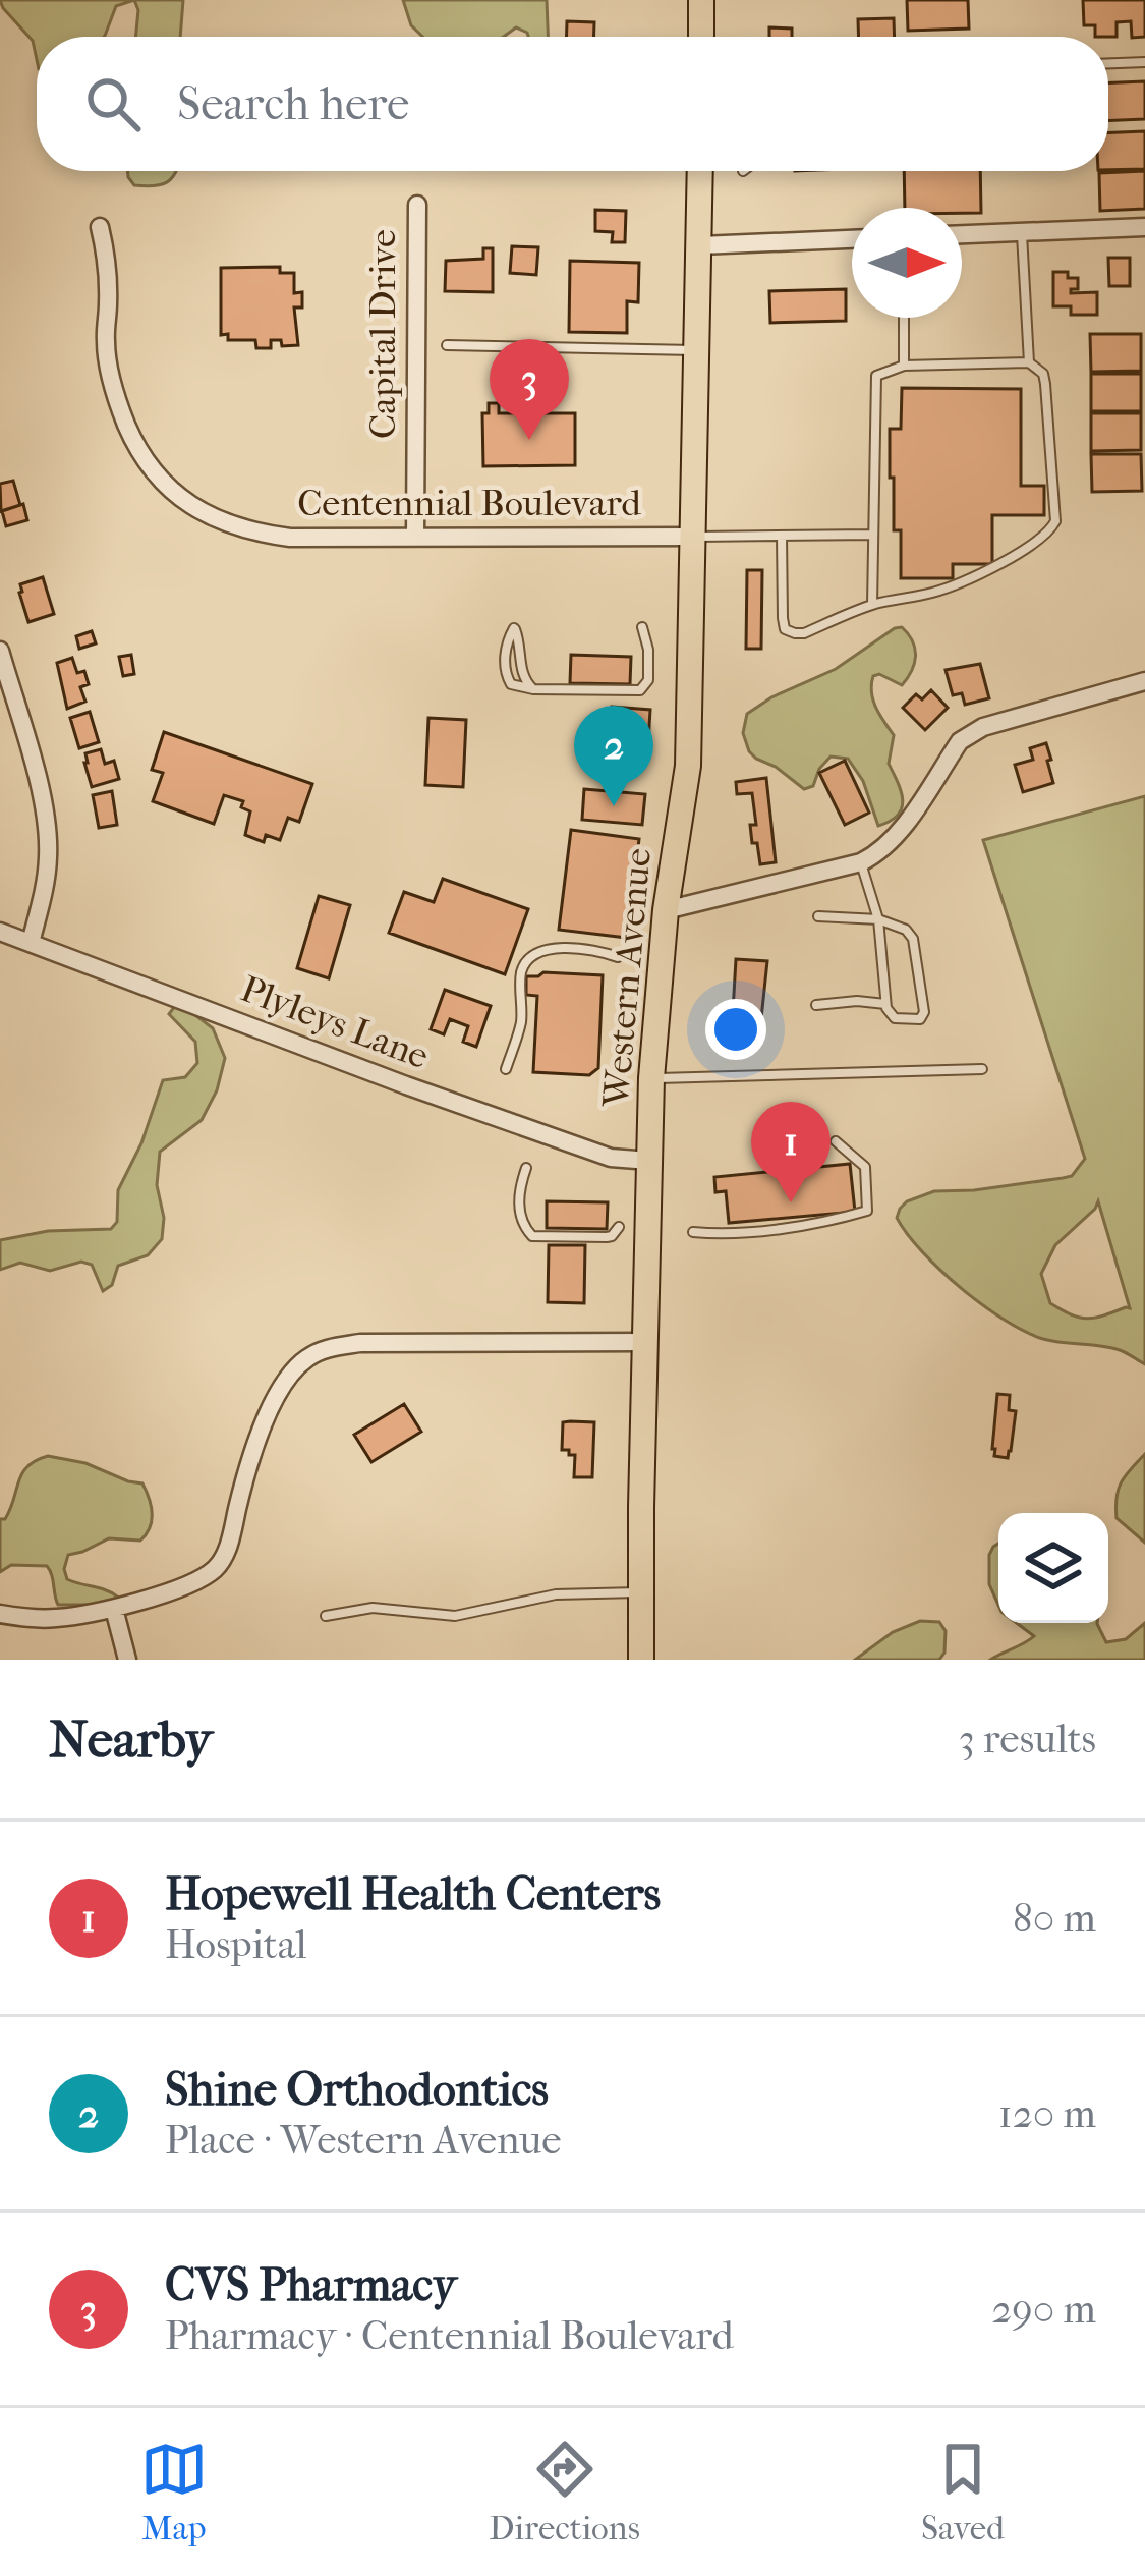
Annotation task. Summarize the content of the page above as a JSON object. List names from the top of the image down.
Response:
{
  "streets": {
    "main road": ["Western Avenue"],
    "street": ["Capital Drive", "Centennial Boulevard", "Plyleys Lane"]
  },
  "crossings": [
    ["Capital Drive", "Centennial Boulevard"],
    ["Centennial Boulevard", "Western Avenue"],
    ["Western Avenue", "Plyleys Lane"]
  ],
  "north": "right",
  "page": {
    "search": "Search here",
    "pins": ["3", "2", "1"],
    "heading": ["Nearby", "3 results"],
    "list": [
      {
        "mark": "1",
        "name": "Hopewell Health Centers",
        "note": "Hospital",
        "value": "80 m"
      },
      {
        "mark": "2",
        "name": "Shine Orthodontics",
        "note": "Place · Western Avenue",
        "value": "120 m"
      },
      {
        "mark": "3",
        "name": "CVS Pharmacy",
        "note": "Pharmacy · Centennial Boulevard",
        "value": "290 m"
      }
    ],
    "nav": ["Map", "Directions", "Saved"]
  }
}
